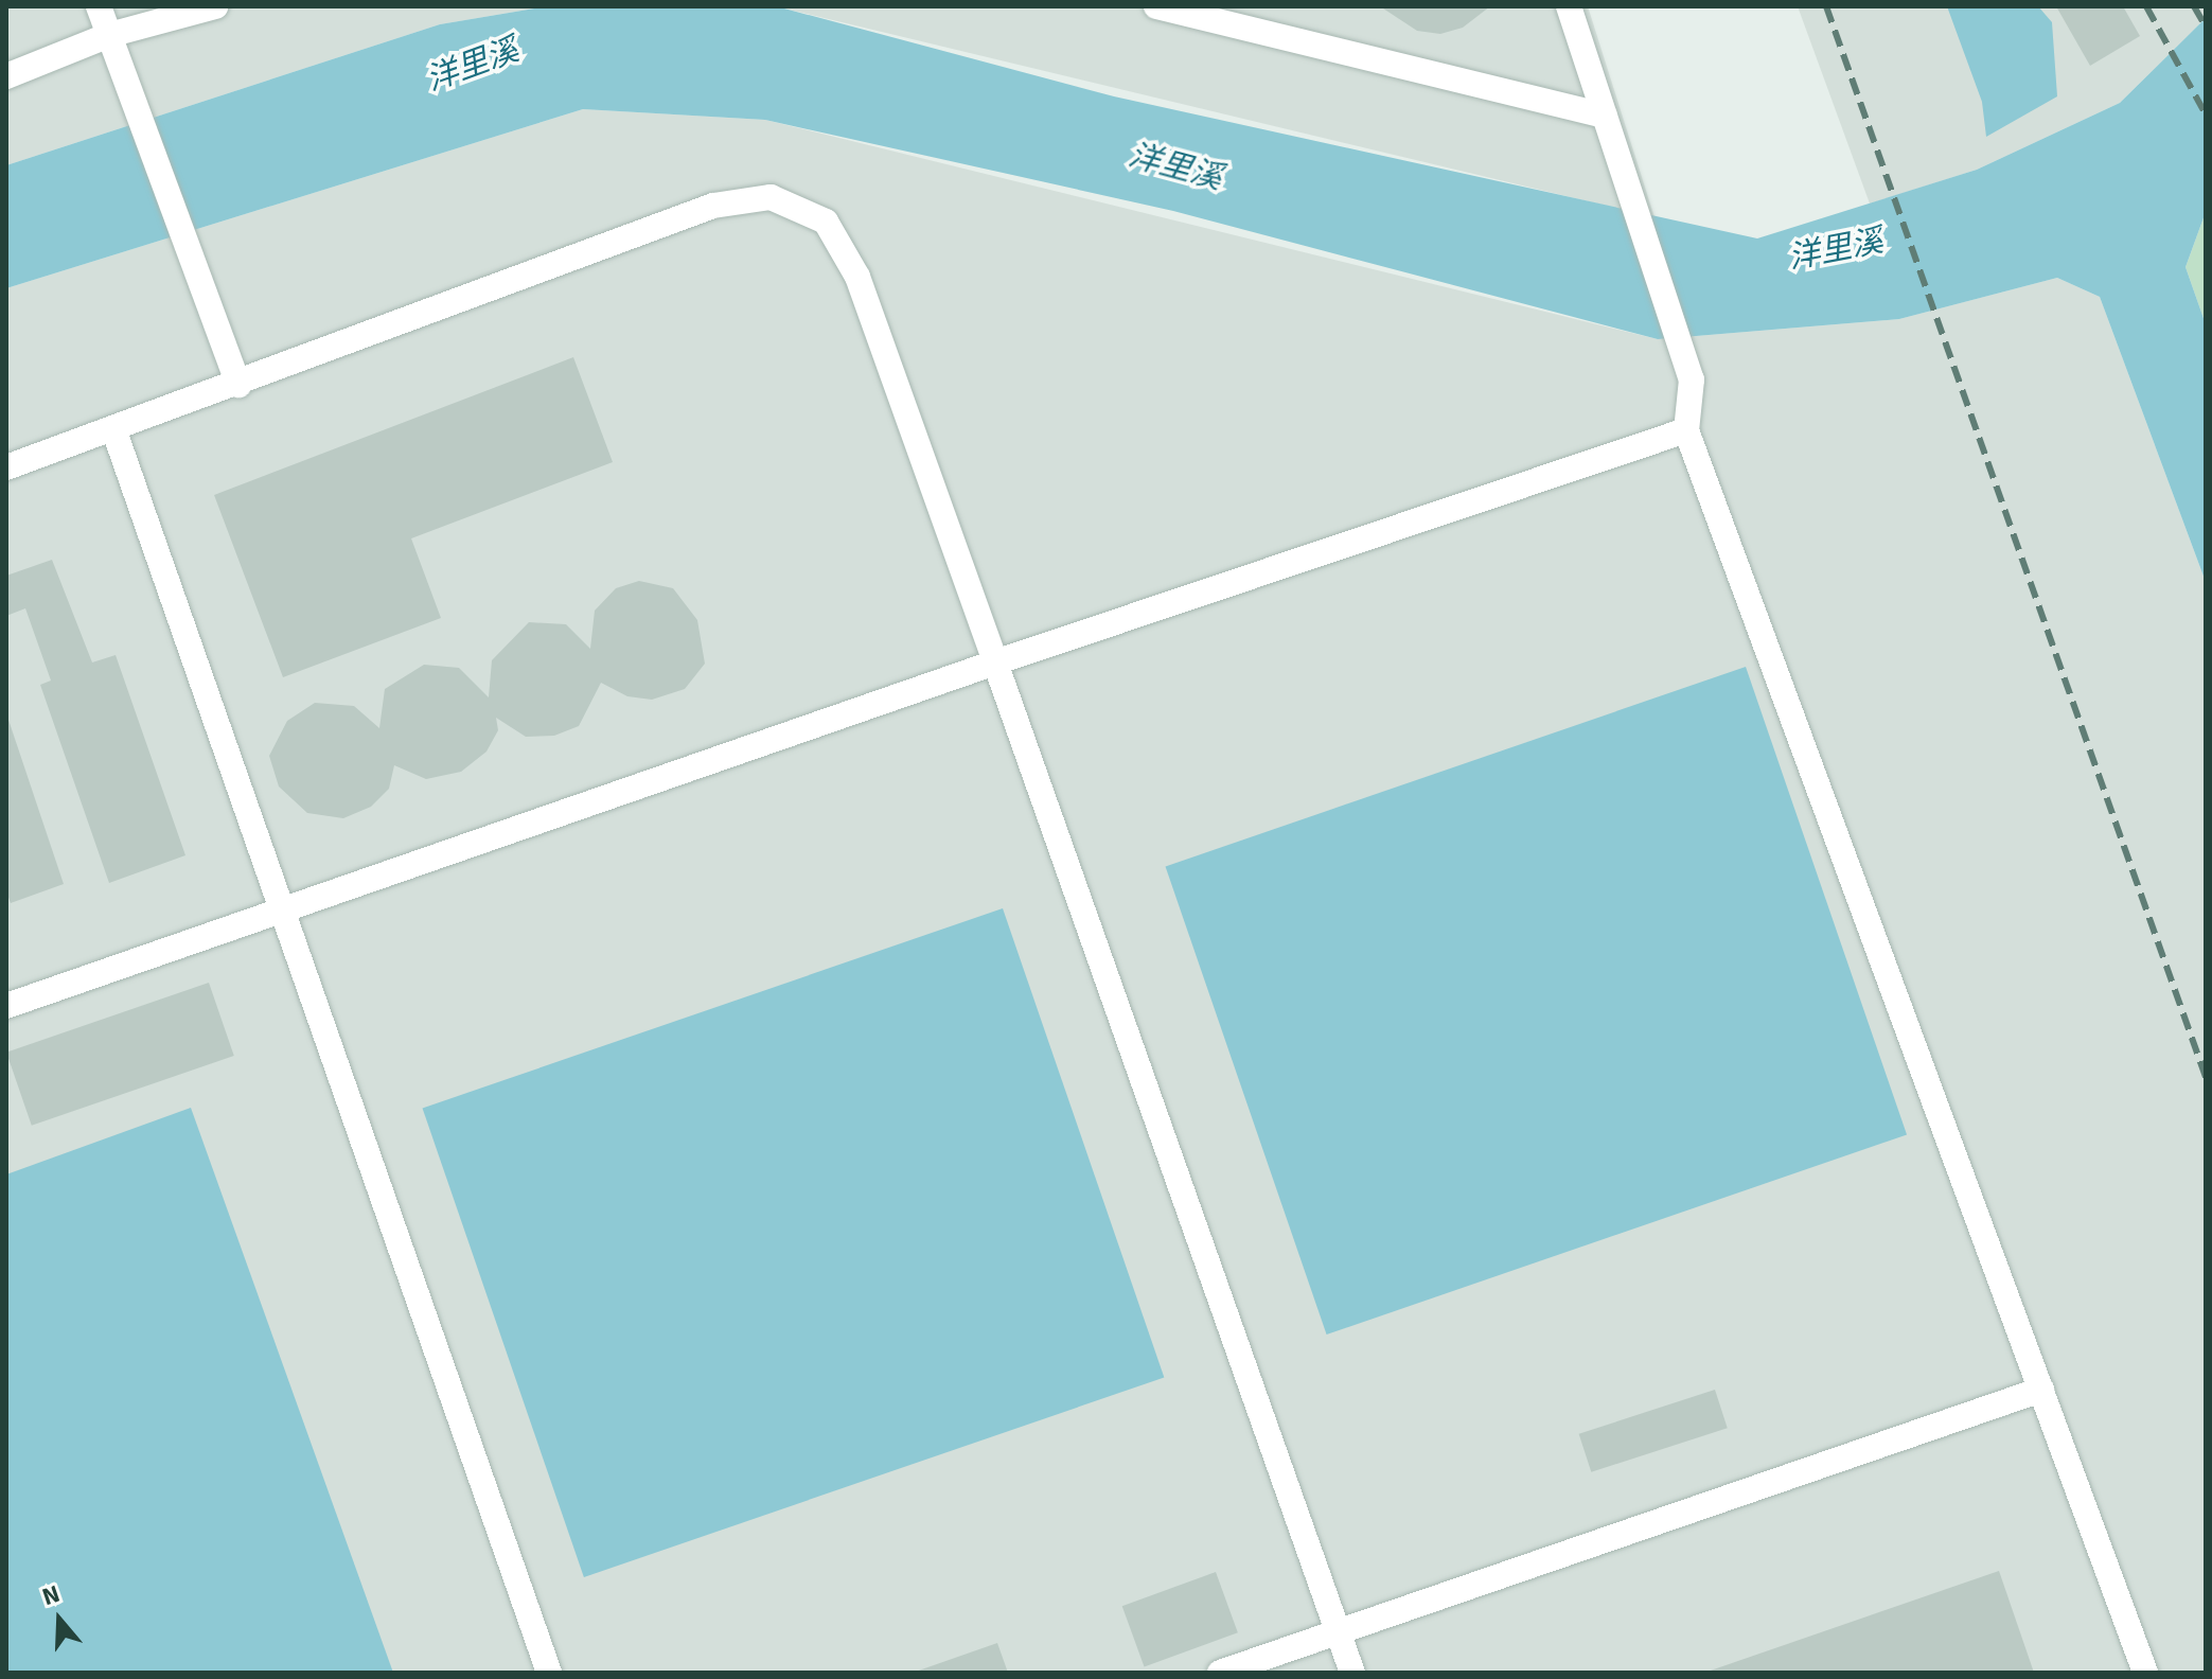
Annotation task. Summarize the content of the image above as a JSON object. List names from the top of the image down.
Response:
{
  "water": ["洋里溪"],
  "north": "top"
}
